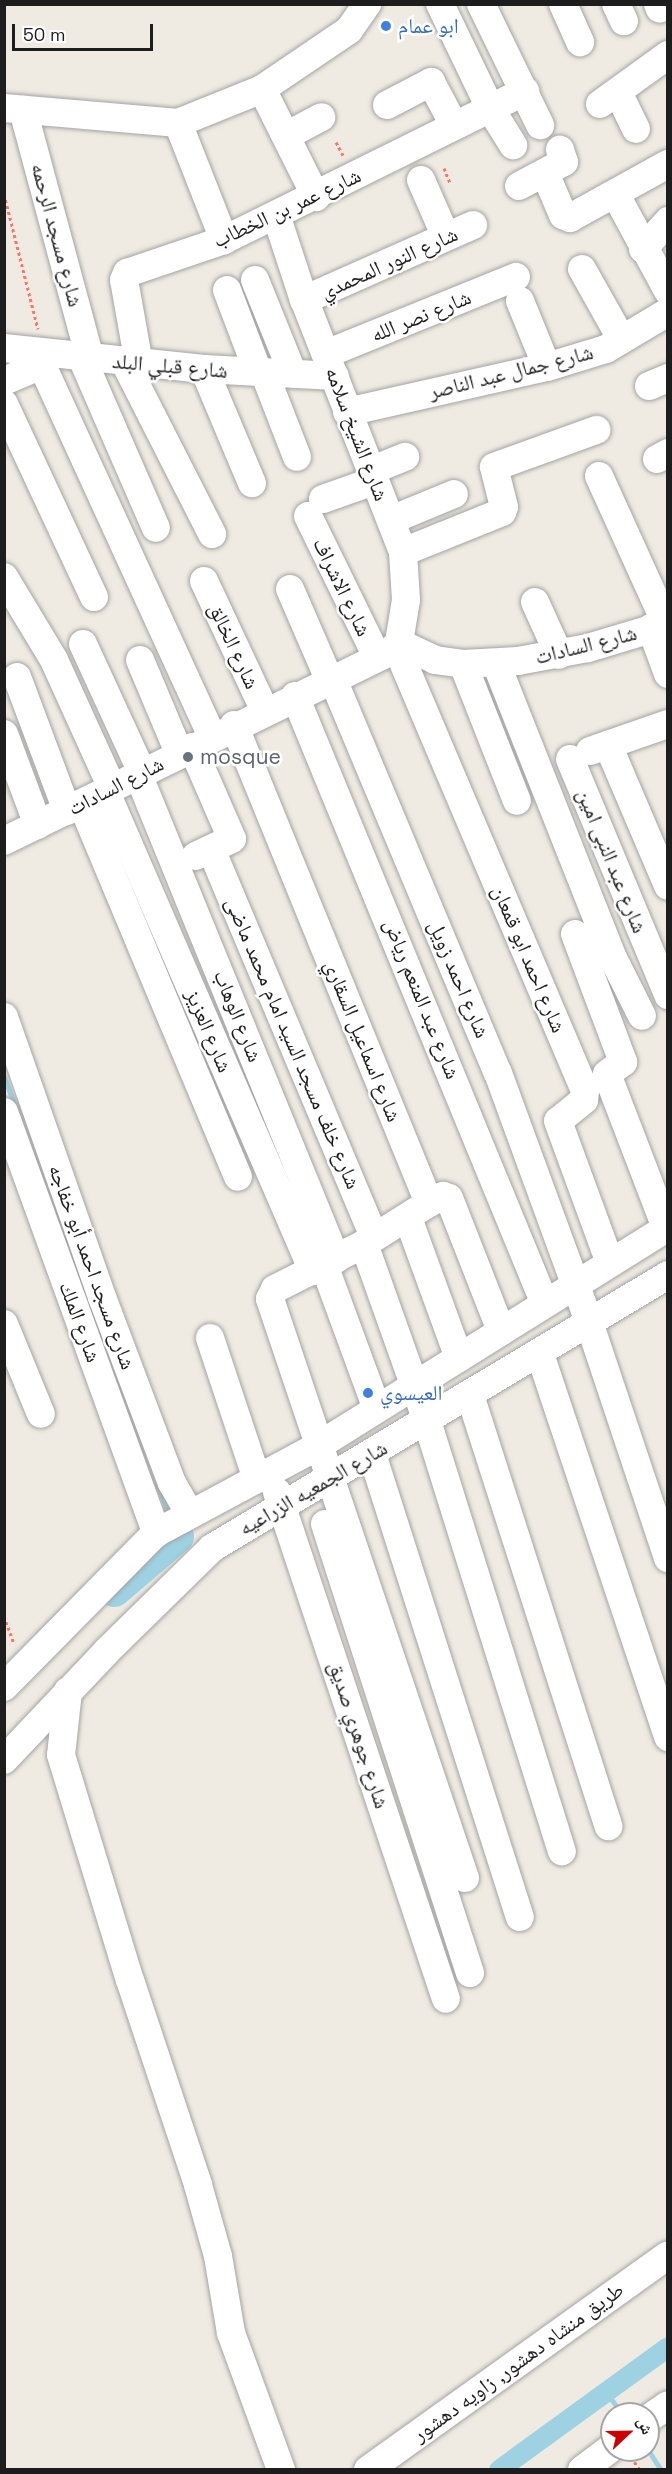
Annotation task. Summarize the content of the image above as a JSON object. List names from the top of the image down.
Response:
{
  "streets": {
    "street": [
      "شارع عمر بن الخطاب",
      "شارع مسجد الرحمه",
      "شارع النور المحمدي",
      "شارع نصر الله",
      "شارع قبلي البلد",
      "شارع جمال عبد الناصر",
      "شارع الشيخ سلامه",
      "شارع الاشراف",
      "شارع السادات",
      "شارع الخالق",
      "شارع عبد النبى امين",
      "شارع احمد ابو قمعان",
      "شارع احمد زويل",
      "شارع عبد المنعم رياض",
      "شارع الوهاب",
      "شارع العزيز",
      "شارع اسماعيل السقاري",
      "شارع خلف مسجد السيد امام محمد ماضى",
      "شارع مسجد احمد أبو خفاجه",
      "شارع الملك",
      "شارع الجمعيه الزراعيه",
      "شارع جوهري صديق",
      "طريق منشاه دهشور, زاويه دهشور"
    ]
  },
  "crossings": [
    ["شارع عمر بن الخطاب", "شارع قبلي البلد"],
    ["شارع عمر بن الخطاب", "شارع الشيخ سلامه"],
    ["شارع مسجد الرحمه", "شارع قبلي البلد"],
    ["شارع النور المحمدي", "شارع الشيخ سلامه"],
    ["شارع نصر الله", "شارع قبلي البلد"],
    ["شارع نصر الله", "شارع جمال عبد الناصر"],
    ["شارع نصر الله", "شارع الشيخ سلامه"],
    ["شارع قبلي البلد", "شارع الشيخ سلامه"],
    ["شارع جمال عبد الناصر", "شارع الشيخ سلامه"],
    ["شارع الشيخ سلامه", "شارع الاشراف"],
    ["شارع الشيخ سلامه", "شارع السادات"],
    ["شارع الشيخ سلامه", "شارع احمد ابو قمعان"],
    ["شارع الاشراف", "شارع السادات"],
    ["شارع الاشراف", "شارع احمد ابو قمعان"],
    ["شارع السادات", "شارع الخالق"],
    ["شارع السادات", "شارع احمد ابو قمعان"],
    ["شارع السادات", "شارع احمد زويل"],
    ["شارع السادات", "شارع عبد المنعم رياض"],
    ["شارع السادات", "شارع الوهاب"],
    ["شارع السادات", "شارع العزيز"],
    ["شارع السادات", "شارع اسماعيل السقاري"],
    ["شارع احمد ابو قمعان", "شارع الجمعيه الزراعيه"],
    ["شارع احمد زويل", "شارع الجمعيه الزراعيه"],
    ["شارع عبد المنعم رياض", "شارع الجمعيه الزراعيه"],
    ["شارع الوهاب", "شارع العزيز"],
    ["شارع العزيز", "شارع الجمعيه الزراعيه"],
    ["شارع اسماعيل السقاري", "شارع الجمعيه الزراعيه"],
    ["شارع خلف مسجد السيد امام محمد ماضى", "شارع الجمعيه الزراعيه"],
    ["شارع مسجد احمد أبو خفاجه", "شارع الجمعيه الزراعيه"],
    ["شارع الملك", "شارع الجمعيه الزراعيه"],
    ["شارع الجمعيه الزراعيه", "شارع جوهري صديق"]
  ],
  "places": ["ابو عمام", "mosque", "العيسوي"],
  "scale_bar": "50 m",
  "north": "right"
}
